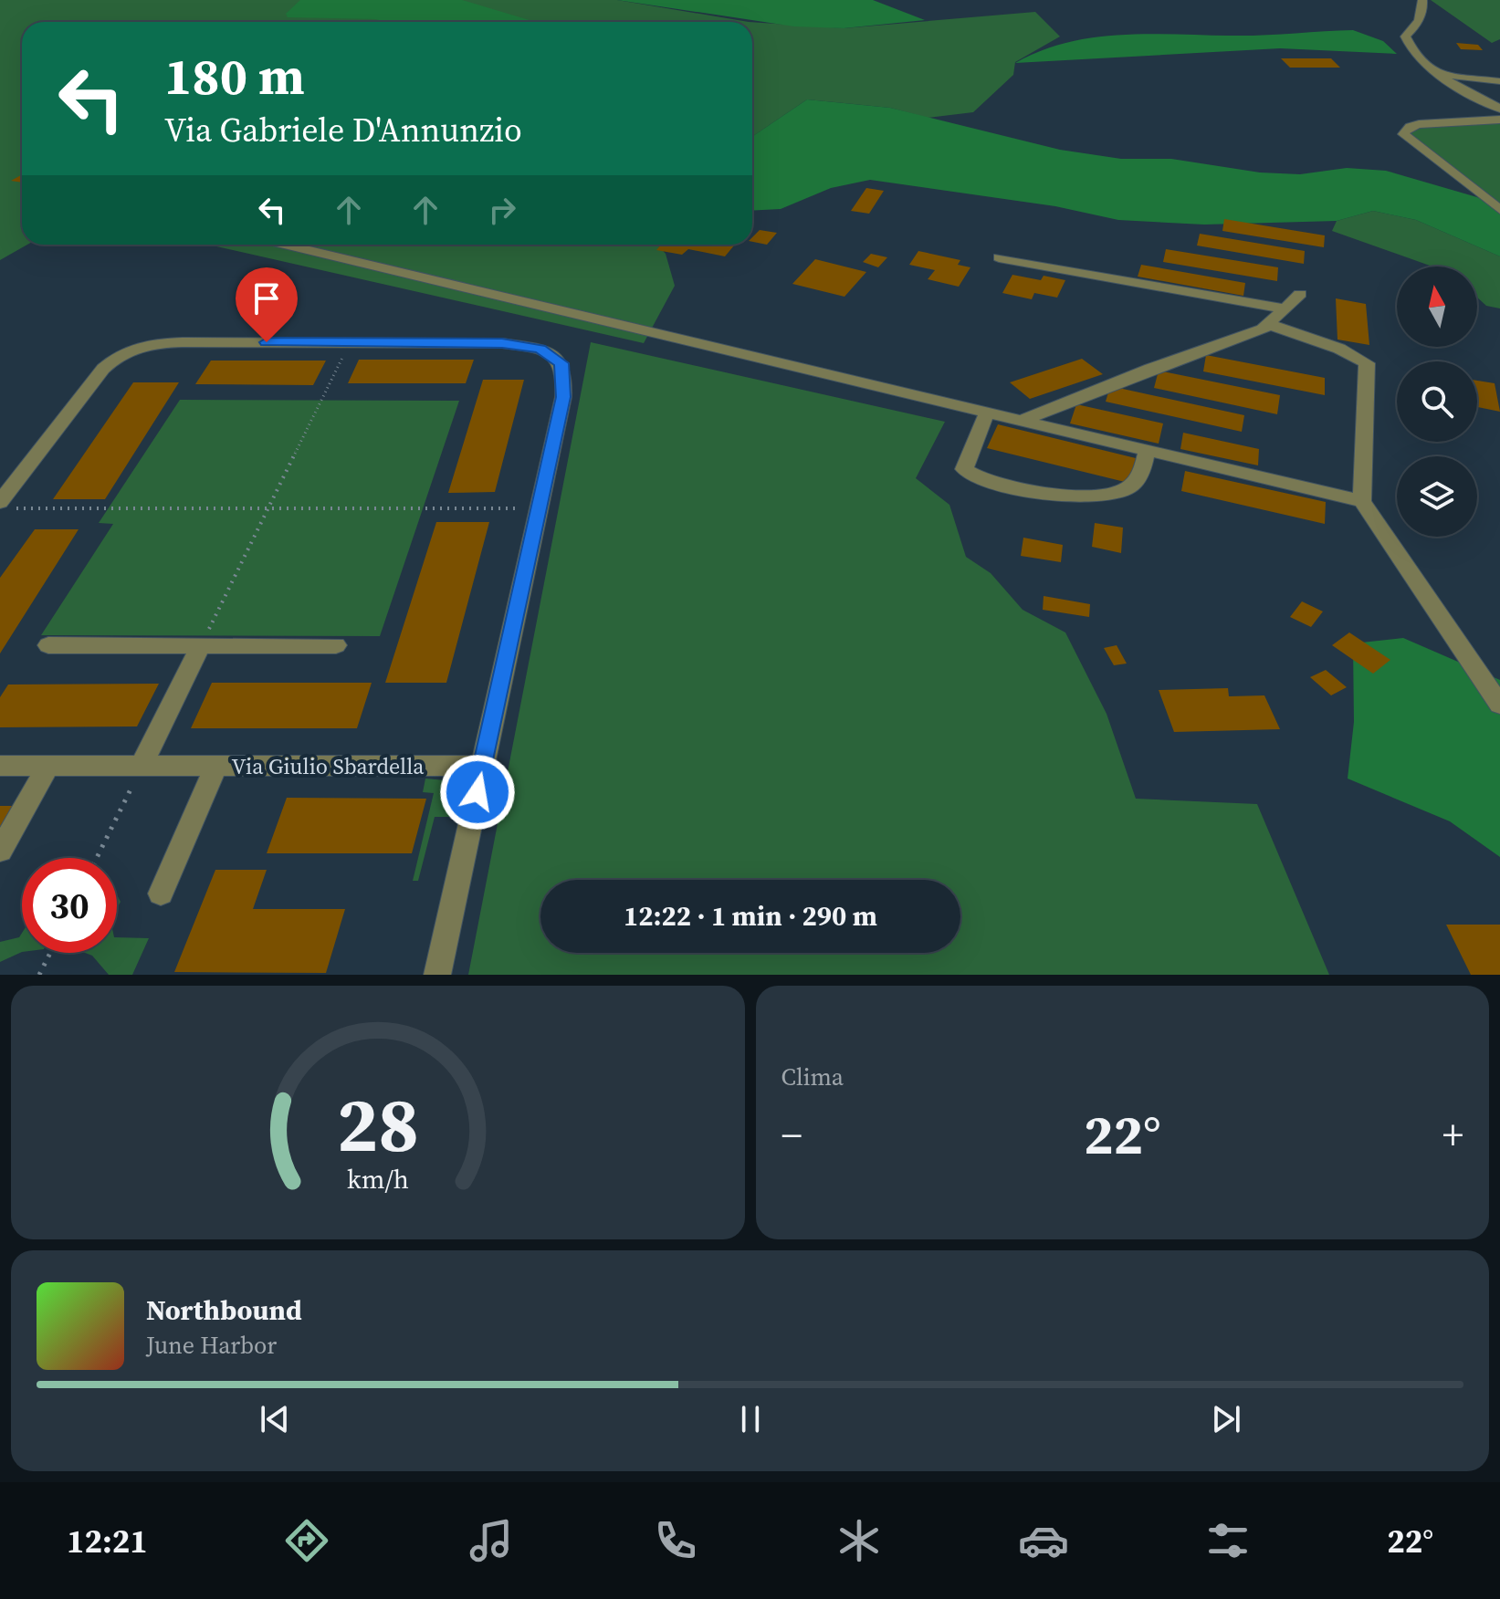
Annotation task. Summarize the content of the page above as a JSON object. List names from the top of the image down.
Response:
{
  "streets": {
    "street": ["Via Giulio Sbardella"]
  },
  "north": "top",
  "page": {
    "turn": ["180 m", "Via Gabriele D'Annunzio"],
    "limit": "30",
    "trip": "12:22 · 1 min · 290 m",
    "tile": "Clima",
    "heat": ["−", "22°", "+"],
    "song": ["Northbound", "June Harbor"],
    "tabs": ["12:21", "22°"],
    "gauge": ["28", "km/h"]
  }
}
